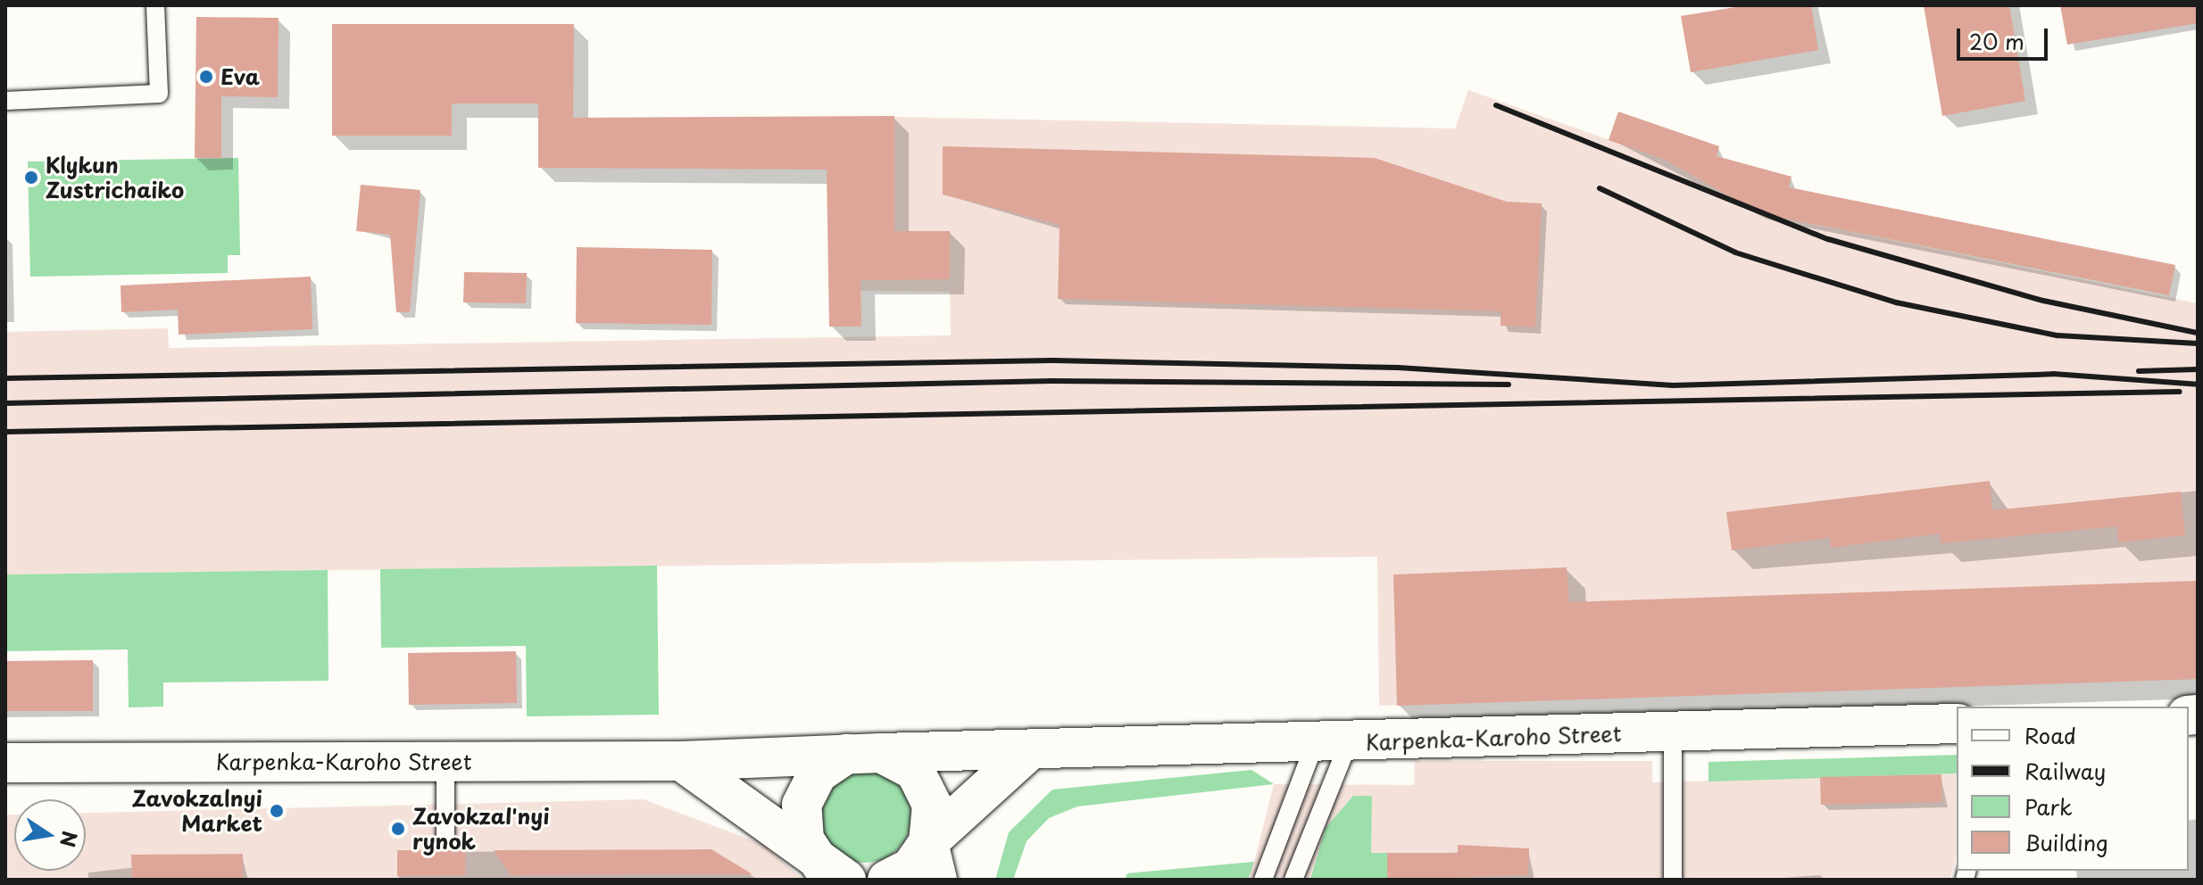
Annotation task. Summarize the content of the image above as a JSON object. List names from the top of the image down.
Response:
{
  "streets": {
    "main road": ["Karpenka-Karoho Street"]
  },
  "places": [
    "Eva",
    "Klykun Zustrichaiko",
    "Zavokzalnyi Market",
    "Zavokzal'nyi rynok"
  ],
  "legend": [
    "Road",
    "Railway",
    "Park",
    "Building"
  ],
  "scale_bar": "20 m",
  "north": "right"
}
